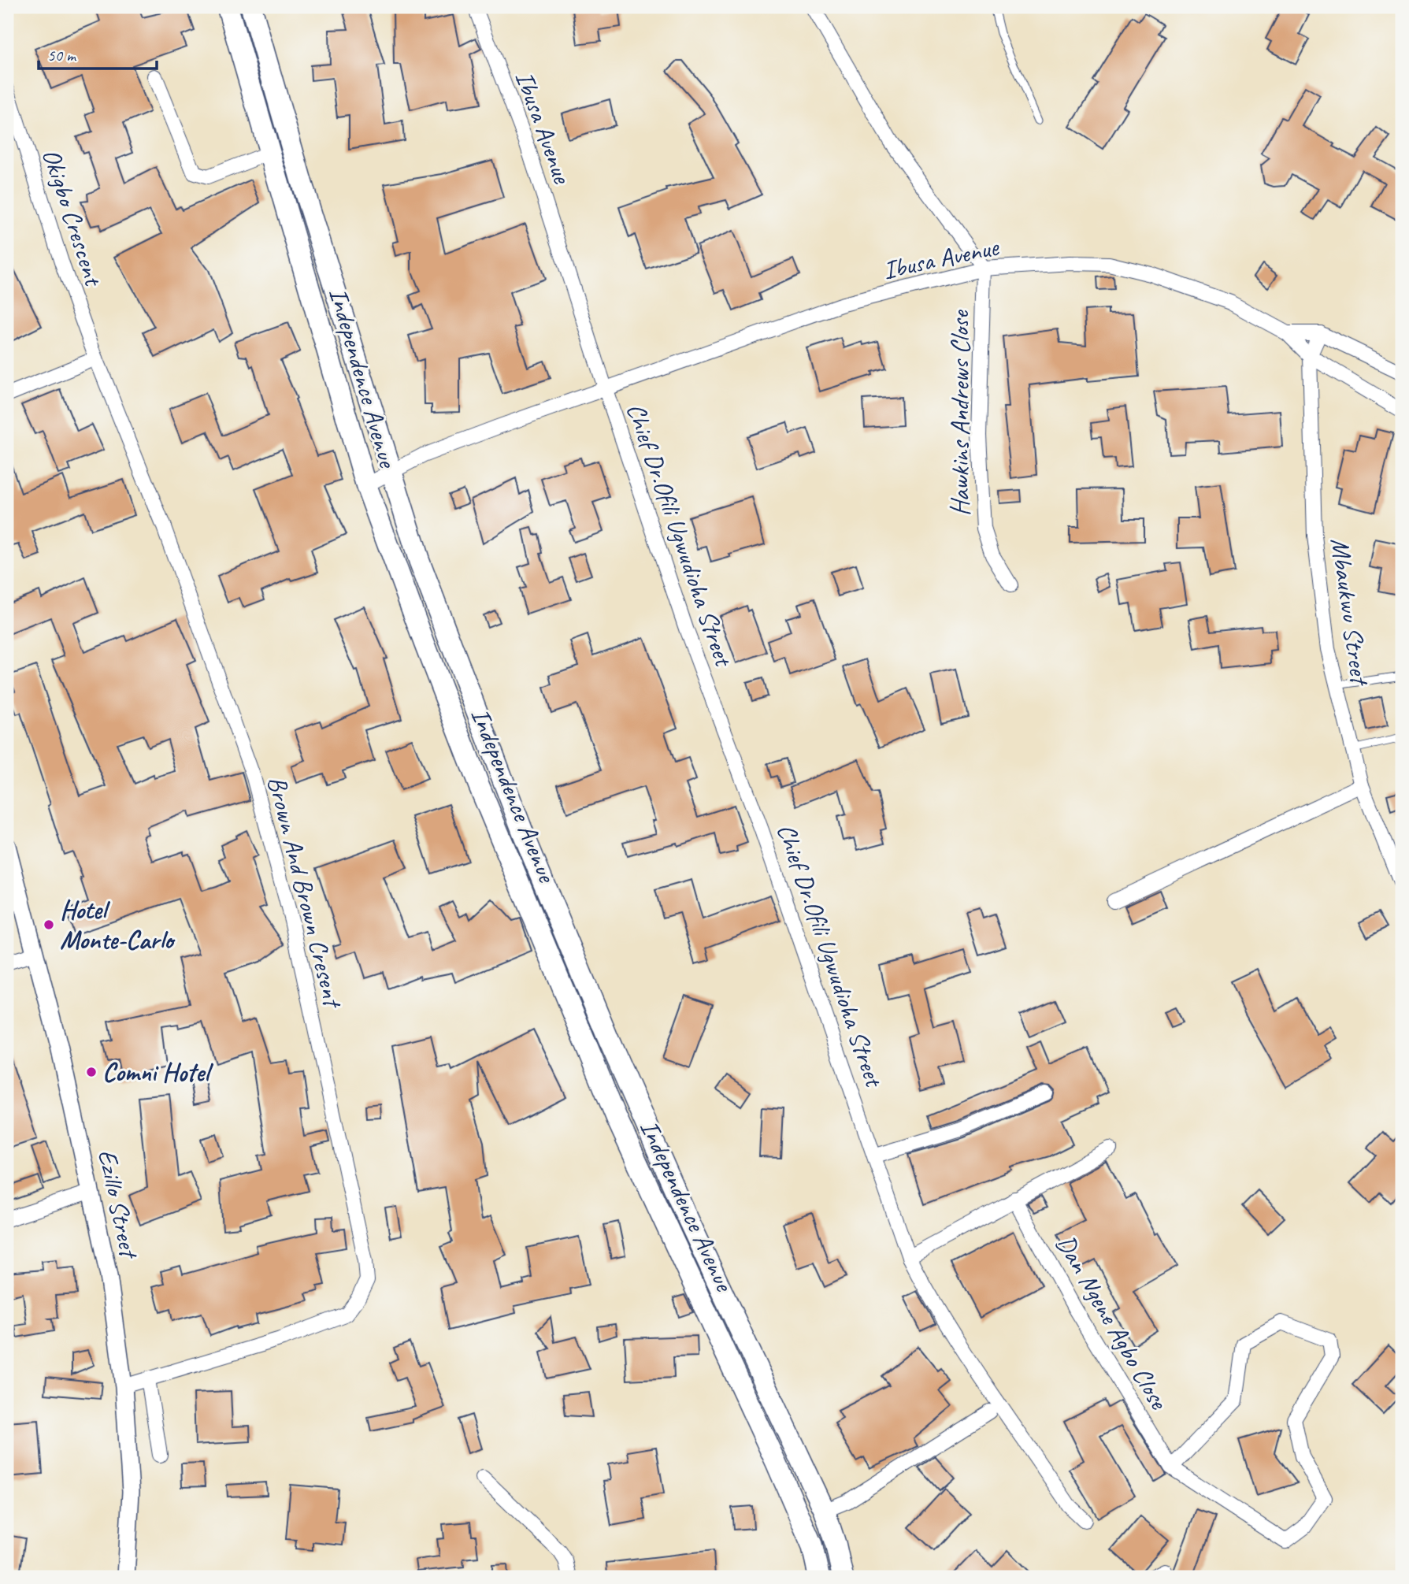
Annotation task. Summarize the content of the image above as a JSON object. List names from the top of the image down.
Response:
{
  "streets": {
    "main road": ["Independence Avenue"],
    "street": [
      "Ibusa Avenue",
      "Okigbo Crescent",
      "Hawkins Andrews Close",
      "Chief Dr.Ofili Ugwudioha Street",
      "Mbaukwu Street",
      "Brown And Brown Cresent",
      "Ezillo Street",
      "Dan Ngene Agbo Close"
    ]
  },
  "crossings": [
    ["Ibusa Avenue", "Independence Avenue"],
    ["Ibusa Avenue", "Hawkins Andrews Close"],
    ["Ibusa Avenue", "Chief Dr.Ofili Ugwudioha Street"],
    ["Ibusa Avenue", "Mbaukwu Street"],
    ["Okigbo Crescent", "Brown And Brown Cresent"],
    ["Brown And Brown Cresent", "Ezillo Street"]
  ],
  "places": ["Hotel Monte-Carlo", "Comni Hotel"],
  "scale_bar": "50 m"
}
